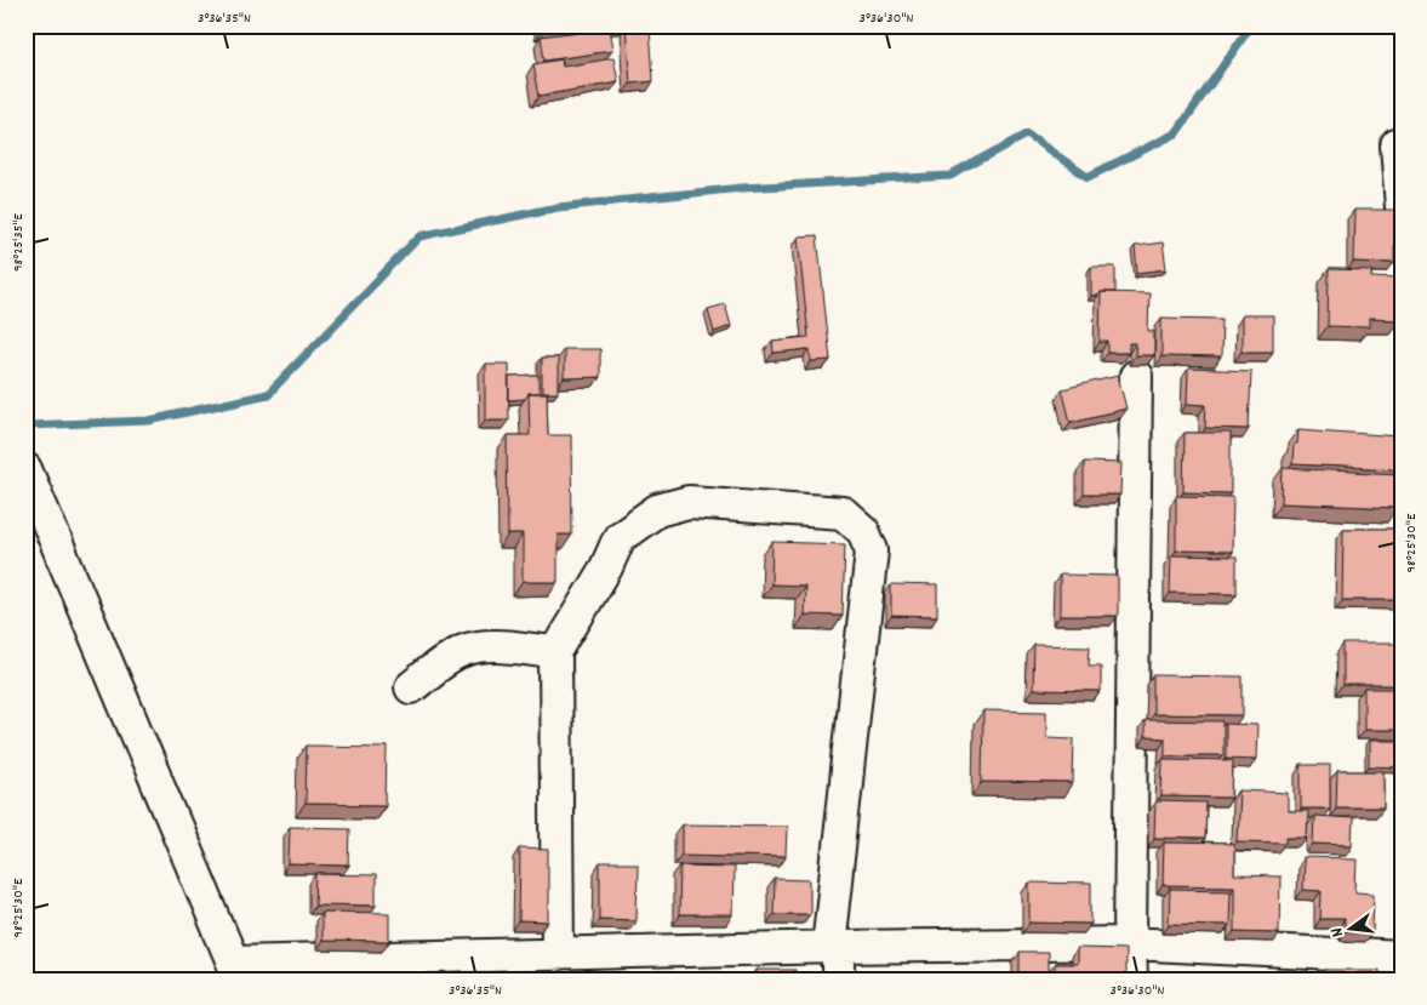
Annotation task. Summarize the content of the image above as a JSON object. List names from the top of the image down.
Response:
{
  "north": "left",
  "coordinates": [
    "3°36'35\"N",
    "3°36'30\"N",
    "98°25'35\"E",
    "98°25'30\"E"
  ]
}
